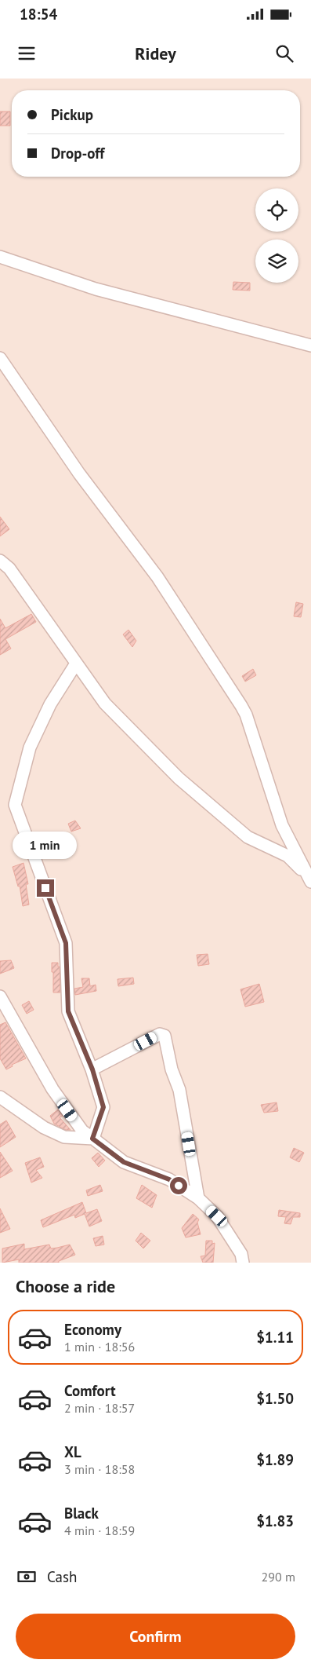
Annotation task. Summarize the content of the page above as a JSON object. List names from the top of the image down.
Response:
{
  "page": {
    "status": "18:54",
    "header": "Ridey",
    "banner": ["Pickup", "Drop-off"],
    "bubble": "1 min",
    "heading": "Choose a ride",
    "list": [
      {
        "name": "Economy",
        "note": "1 min · 18:56",
        "value": "$1.11"
      },
      {
        "name": "Comfort",
        "note": "2 min · 18:57",
        "value": "$1.50"
      },
      {
        "name": "XL",
        "note": "3 min · 18:58",
        "value": "$1.89"
      },
      {
        "name": "Black",
        "note": "4 min · 18:59",
        "value": "$1.83"
      }
    ],
    "pay": ["Cash", "290 m"],
    "buttons": "Confirm"
  }
}
